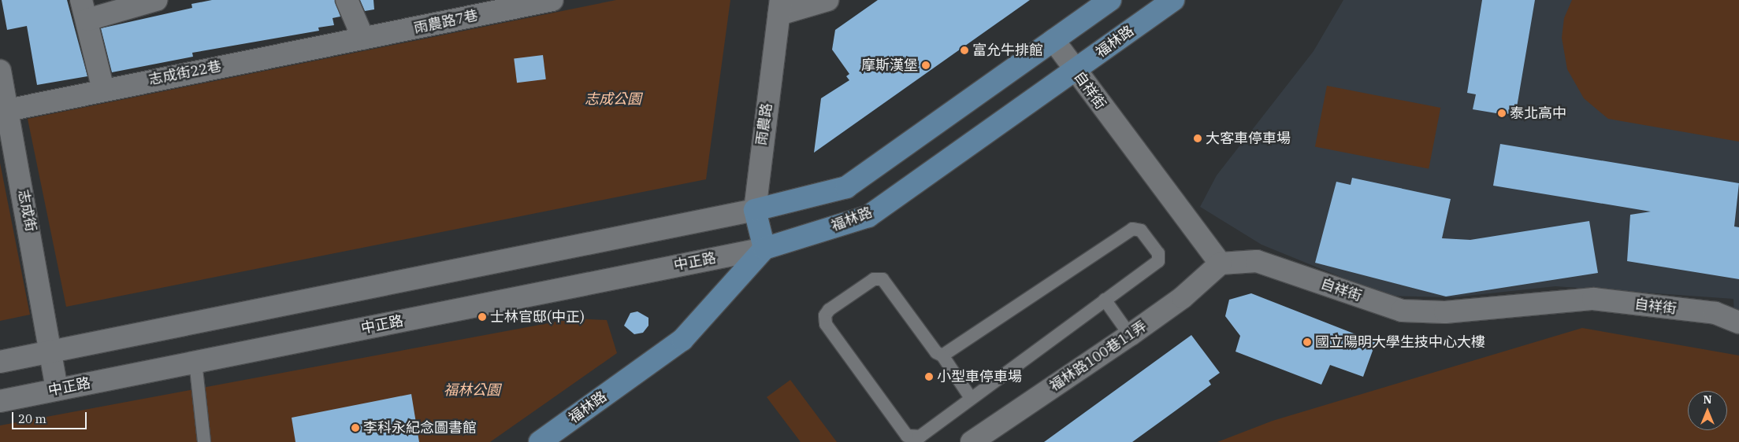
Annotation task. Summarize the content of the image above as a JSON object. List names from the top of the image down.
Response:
{
  "streets": {
    "main road": ["福林路", "雨農路"],
    "street": [
      "雨農路7巷",
      "志成街22巷",
      "自祥街",
      "志成街",
      "中正路",
      "福林路100巷11弄"
    ]
  },
  "crossings": [
    ["雨農路7巷", "志成街22巷"],
    ["福林路", "自祥街"],
    ["福林路", "雨農路"],
    ["福林路", "中正路"],
    ["志成街22巷", "志成街"],
    ["自祥街", "福林路100巷11弄"],
    ["雨農路", "中正路"],
    ["志成街", "中正路"]
  ],
  "parks": ["志成公園", "福林公園"],
  "places": [
    "富允牛排館",
    "摩斯漢堡",
    "泰北高中",
    "大客車停車場",
    "士林官邸(中正)",
    "國立陽明大學生技中心大樓",
    "小型車停車場",
    "李科永紀念圖書館"
  ],
  "scale_bar": "20 m",
  "north": "top"
}
